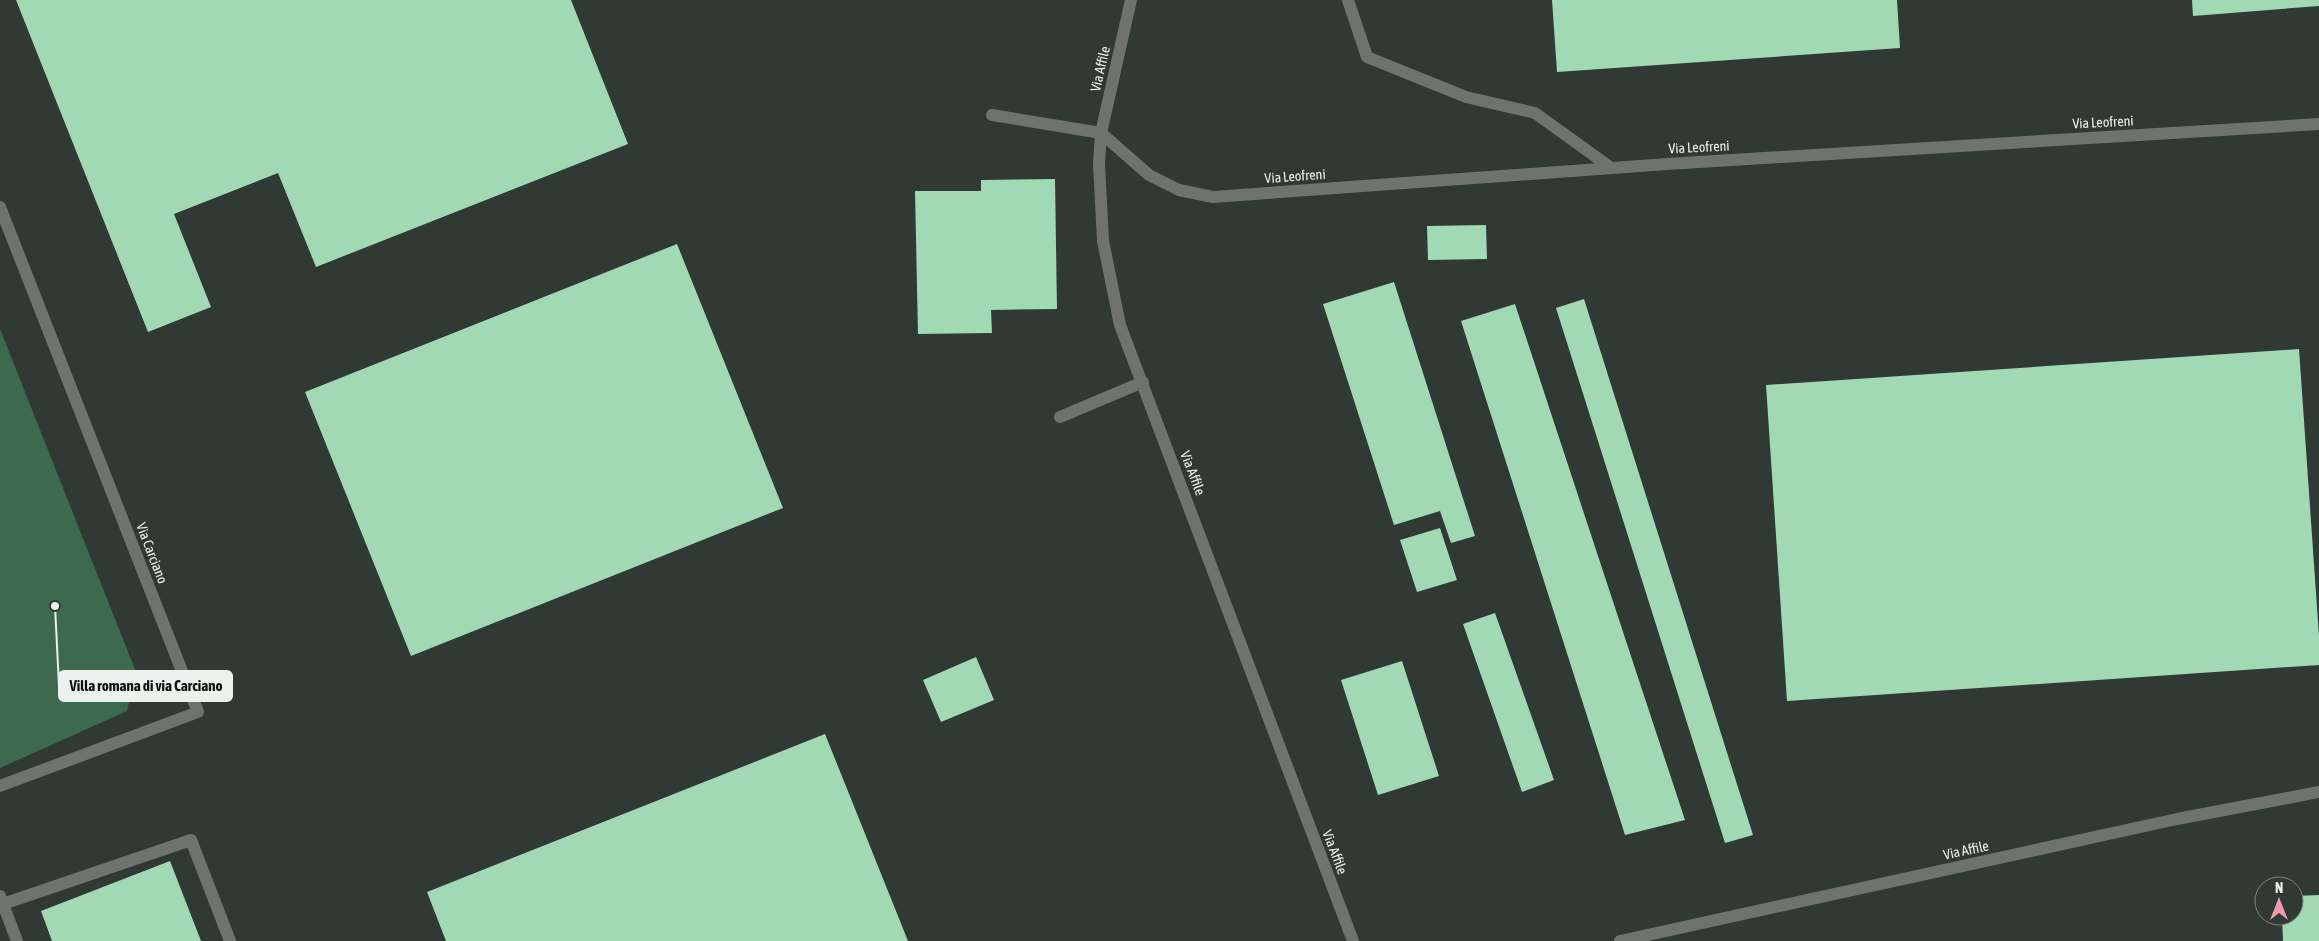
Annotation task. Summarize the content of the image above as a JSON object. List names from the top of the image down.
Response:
{
  "streets": {
    "street": ["Via Affile", "Via Leofreni", "Via Carciano"]
  },
  "crossings": [
    ["Via Affile", "Via Leofreni"]
  ],
  "places": ["Villa romana di via Carciano"],
  "north": "top"
}
